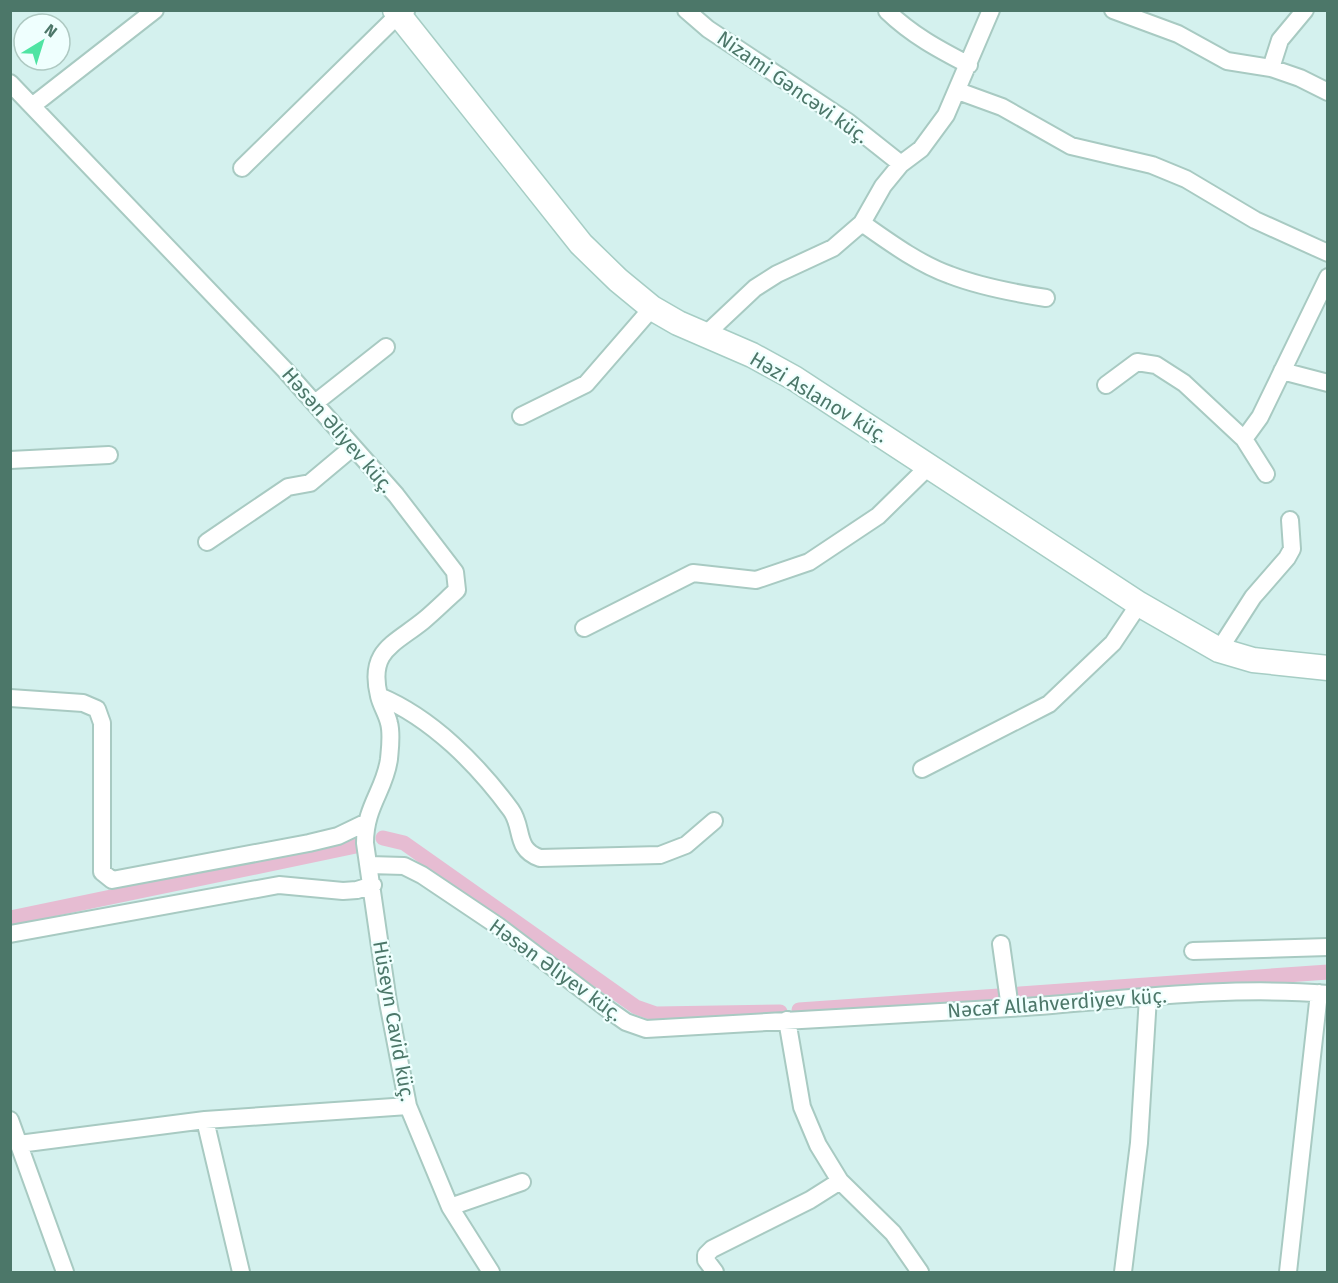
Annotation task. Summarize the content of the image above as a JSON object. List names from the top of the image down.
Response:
{
  "streets": {
    "street": [
      "Nizami Gəncəvi küç.",
      "Həzi Aslanov küç.",
      "Həsən Əliyev küç.",
      "Nəcəf Allahverdiyev küç.",
      "Hüseyn Cavid küç."
    ]
  },
  "crossings": [
    ["Həsən Əliyev küç.", "Nəcəf Allahverdiyev küç."],
    ["Həsən Əliyev küç.", "Hüseyn Cavid küç."]
  ],
  "north": "top right"
}
